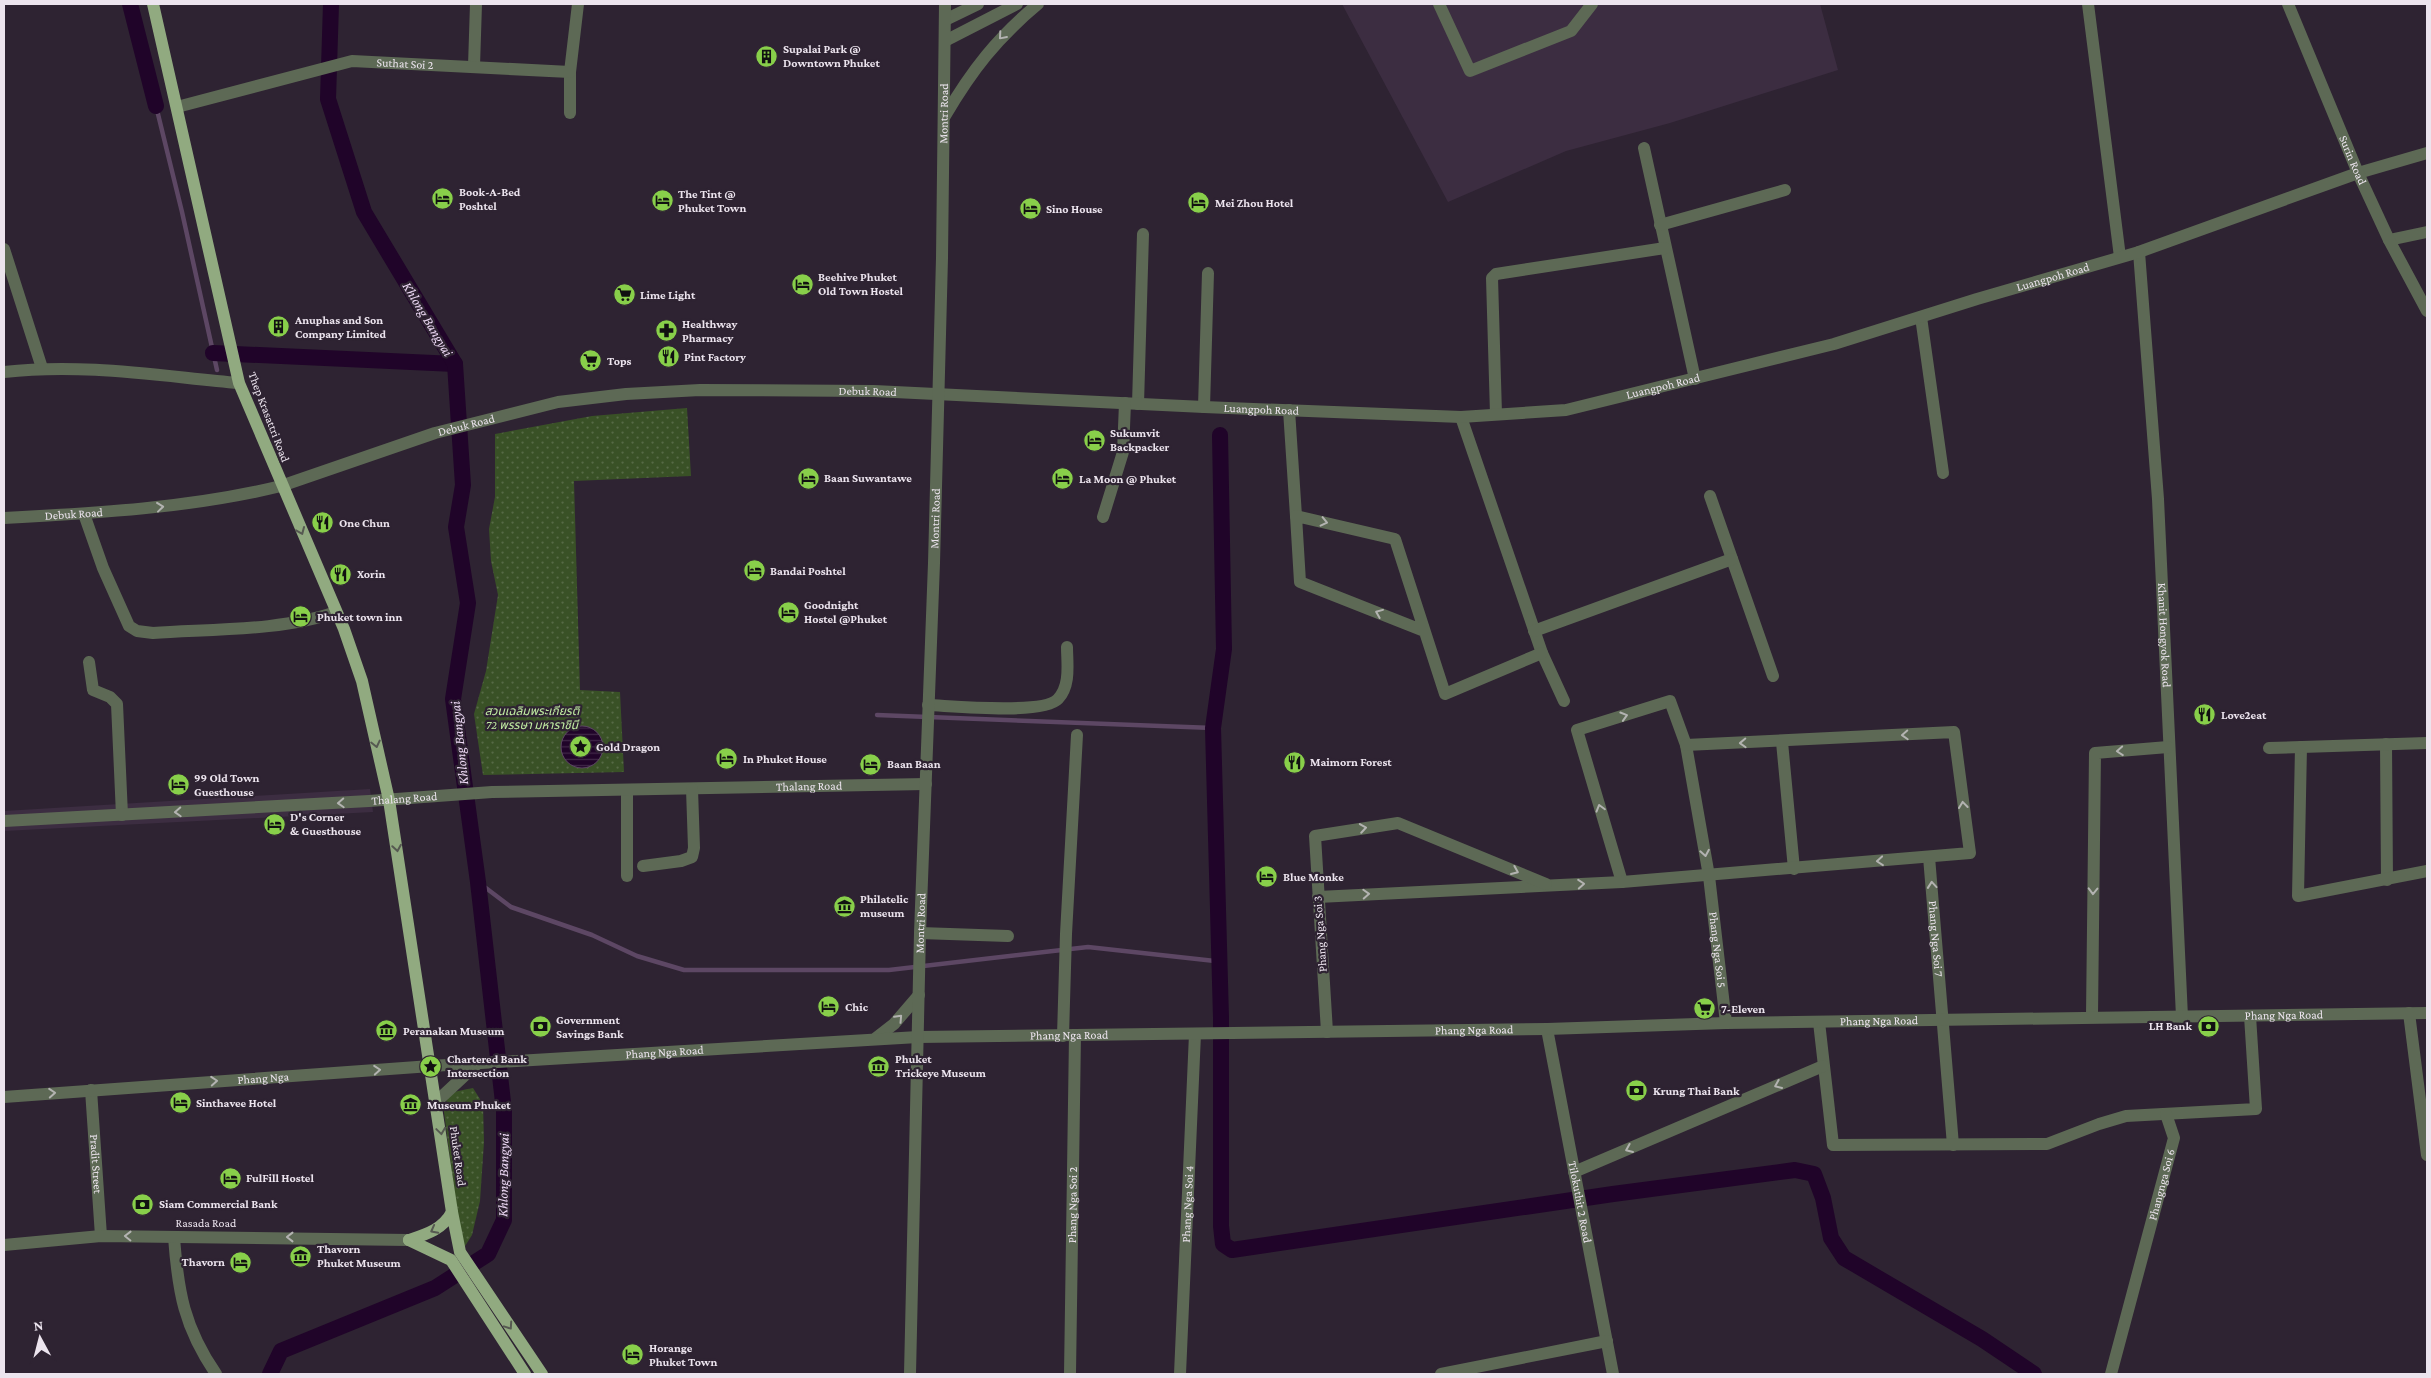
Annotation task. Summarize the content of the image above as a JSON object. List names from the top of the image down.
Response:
{
  "streets": {
    "main road": ["Thep Krasattri Road", "Phuket Road", "Rasada Road"],
    "street": [
      "Suthat Soi 2",
      "Montri Road",
      "Surin Road",
      "Luangpoh Road",
      "Debuk Road",
      "Khanit Hongyok Road",
      "Thalang Road",
      "Phang Nga Soi 3",
      "Phang Nga Soi 7",
      "Phang Nga Soi 5",
      "Phang Nga Road",
      "Phang Nga",
      "Pradit Street",
      "Phangnga Soi 6",
      "Tilokuthit 2 Road",
      "Phang Nga Soi 4",
      "Phang Nga Soi 2"
    ]
  },
  "crossings": [
    ["Suthat Soi 2", "Thep Krasattri Road"],
    ["Montri Road", "Luangpoh Road"],
    ["Montri Road", "Debuk Road"],
    ["Montri Road", "Thalang Road"],
    ["Montri Road", "Phang Nga Road"],
    ["Surin Road", "Luangpoh Road"],
    ["Luangpoh Road", "Debuk Road"],
    ["Luangpoh Road", "Khanit Hongyok Road"],
    ["Debuk Road", "Thep Krasattri Road"],
    ["Thep Krasattri Road", "Thalang Road"],
    ["Thep Krasattri Road", "Phuket Road"],
    ["Khanit Hongyok Road", "Phang Nga Road"],
    ["Thalang Road", "Phuket Road"],
    ["Phang Nga Soi 3", "Phang Nga Road"],
    ["Phang Nga Soi 7", "Phang Nga Road"],
    ["Phang Nga Soi 5", "Phang Nga Road"],
    ["Phang Nga Road", "Phang Nga"],
    ["Phang Nga Road", "Tilokuthit 2 Road"],
    ["Phang Nga Road", "Phang Nga Soi 4"],
    ["Phang Nga Road", "Phang Nga Soi 2"],
    ["Phang Nga", "Phuket Road"],
    ["Phang Nga", "Pradit Street"],
    ["Phuket Road", "Rasada Road"],
    ["Pradit Street", "Rasada Road"]
  ],
  "one_way": [
    "Thep Krasattri Road",
    "Phang Nga Soi 7",
    "Phang Nga",
    "Phuket Road",
    "Rasada Road"
  ],
  "water": ["Khlong Bangyai"],
  "parks": ["สวนเฉลิมพระเกียรติ 72 พรรษา มหาราชินี"],
  "places": {
    "building": ["Supalai Park @ Downtown Phuket", "Anuphas and Son Company Limited"],
    "hotel": [
      "Book-A-Bed Poshtel",
      "The Tint @ Phuket Town",
      "Mei Zhou Hotel",
      "Sino House",
      "Beehive Phuket Old Town Hostel",
      "Sukumvit Backpacker",
      "Baan Suwantawe",
      "La Moon @ Phuket",
      "Bandai Poshtel",
      "Goodnight Hostel @Phuket",
      "Phuket town inn",
      "In Phuket House",
      "Baan Baan",
      "99 Old Town Guesthouse",
      "D's Corner & Guesthouse",
      "Blue Monke",
      "Chic",
      "Sinthavee Hotel",
      "FulFill Hostel",
      "Thavorn",
      "Horange Phuket Town"
    ],
    "supermarket": ["Lime Light", "Tops", "7-Eleven"],
    "pharmacy": ["Healthway Pharmacy"],
    "restaurant": [
      "Pint Factory",
      "One Chun",
      "Xorin",
      "Love2eat",
      "Maimorn Forest"
    ],
    "place": ["Gold Dragon", "Chartered Bank Intersection"],
    "museum": [
      "Philatelic museum",
      "Peranakan Museum",
      "Phuket Trickeye Museum",
      "Museum Phuket",
      "Thavorn Phuket Museum"
    ],
    "bank": [
      "LH Bank",
      "Government Savings Bank",
      "Krung Thai Bank",
      "Siam Commercial Bank"
    ]
  },
  "north": "top"
}
